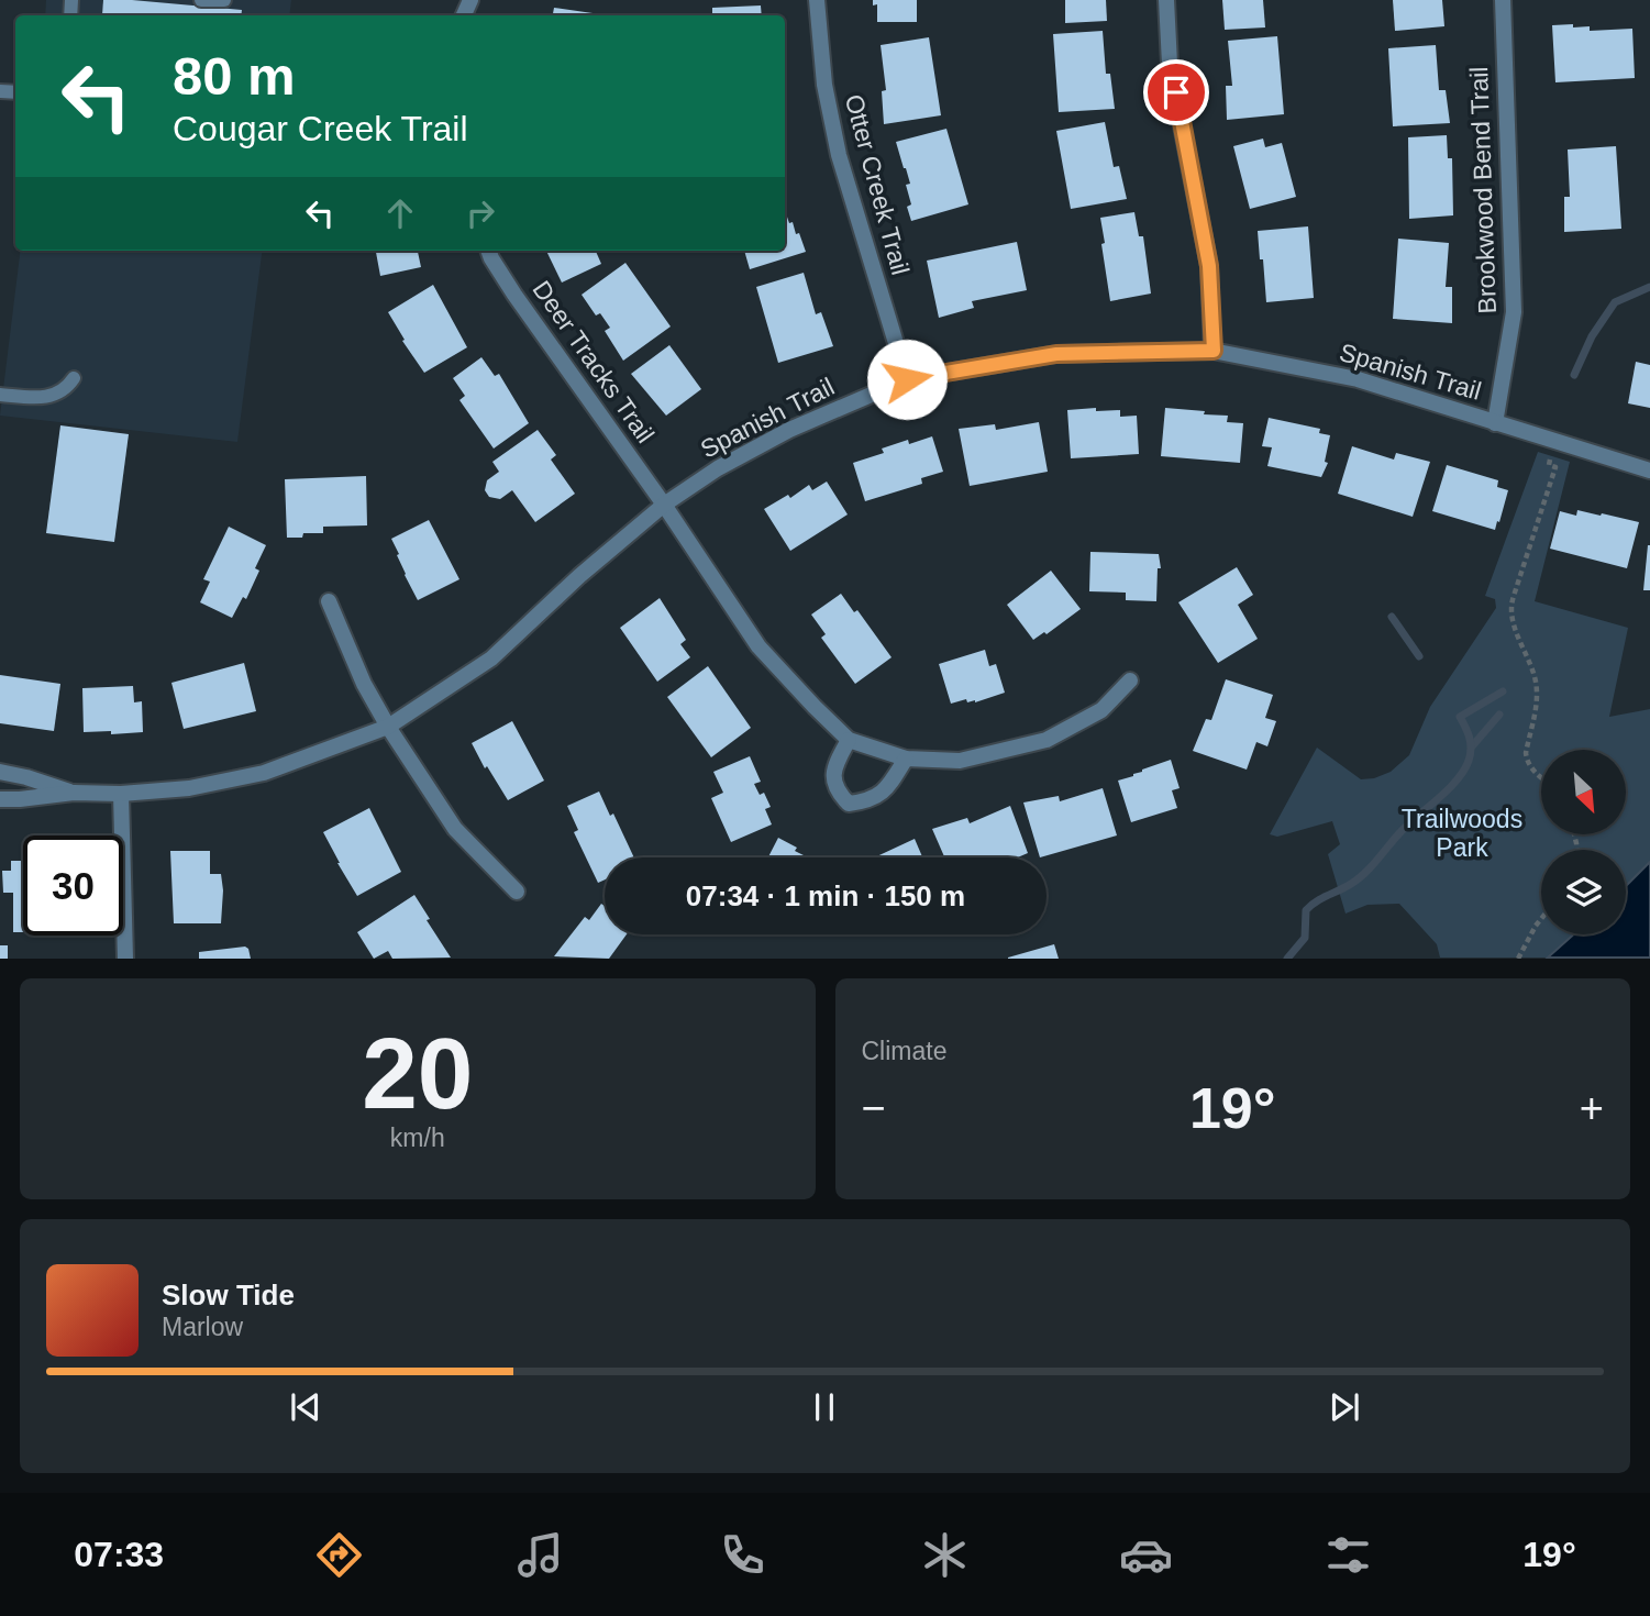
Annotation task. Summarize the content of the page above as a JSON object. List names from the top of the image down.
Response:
{
  "streets": {
    "street": [
      "Otter Creek Trail",
      "Brookwood Bend Trail",
      "Deer Tracks Trail",
      "Spanish Trail"
    ]
  },
  "crossings": [
    ["Otter Creek Trail", "Spanish Trail"],
    ["Brookwood Bend Trail", "Spanish Trail"],
    ["Deer Tracks Trail", "Spanish Trail"]
  ],
  "parks": ["Trailwoods Park"],
  "north": "bottom right",
  "page": {
    "turn": ["80 m", "Cougar Creek Trail"],
    "limit": "30",
    "trip": "07:34 · 1 min · 150 m",
    "tile": [
      ["20", "km/h"],
      "Climate"
    ],
    "heat": ["−", "19°", "+"],
    "song": ["Slow Tide", "Marlow"],
    "tabs": ["07:33", "19°"]
  }
}
